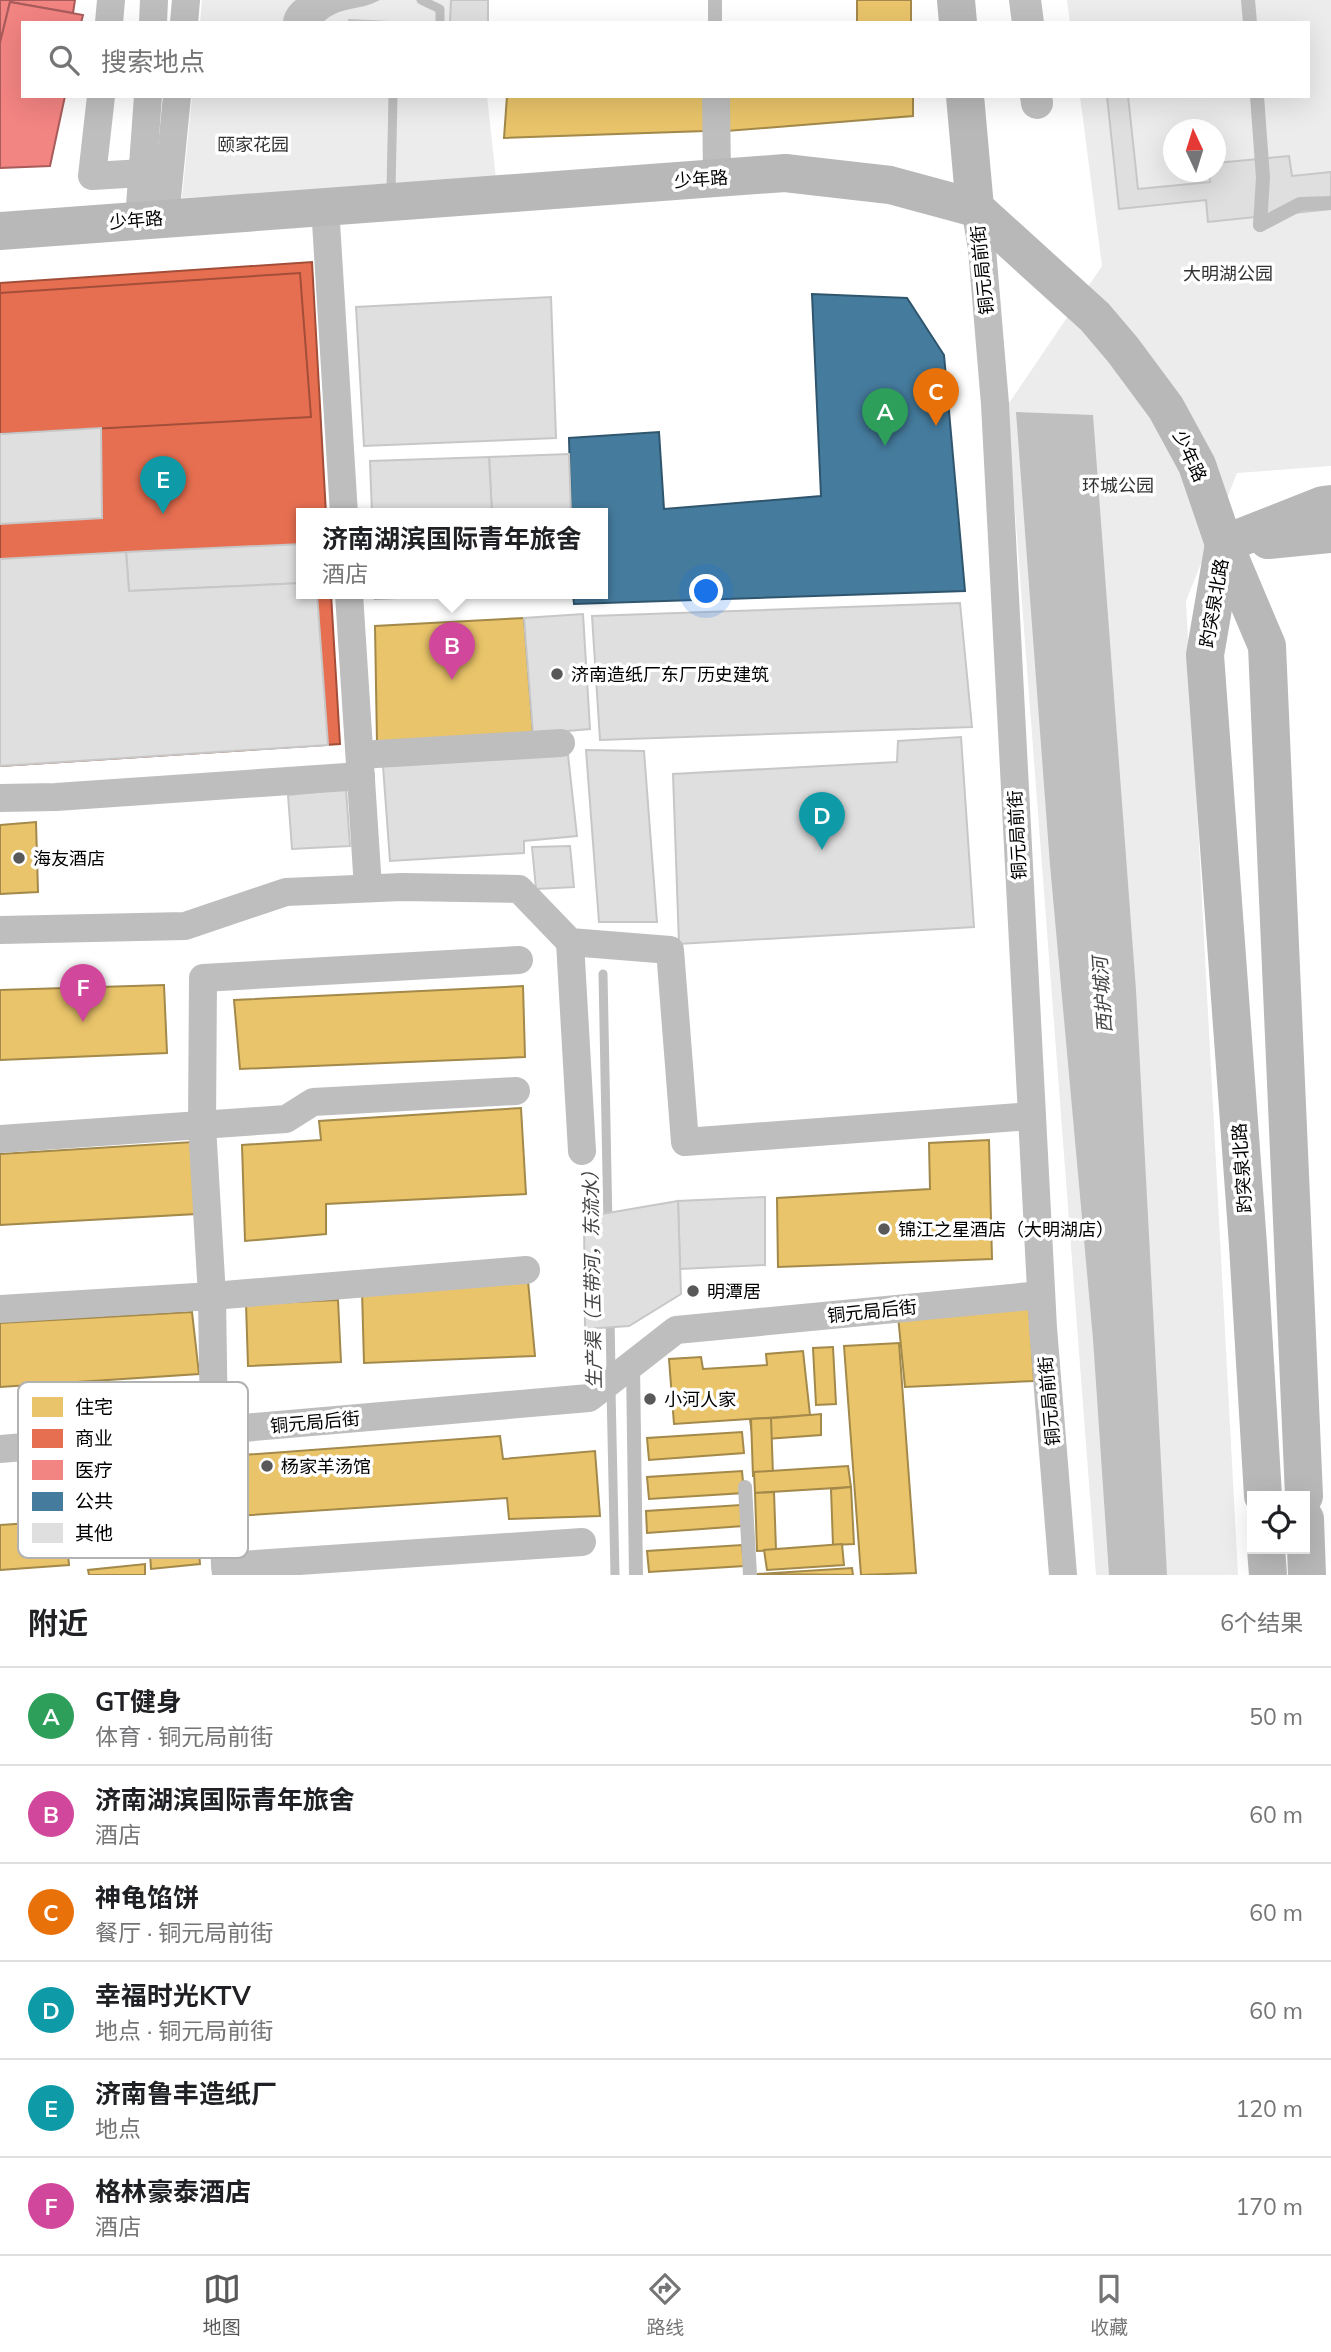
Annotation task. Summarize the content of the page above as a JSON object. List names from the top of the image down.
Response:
{
  "streets": {
    "main road": ["少年路", "铜元局前街", "趵突泉北路"],
    "street": ["铜元局后街"]
  },
  "crossings": [
    ["少年路", "铜元局前街"],
    ["少年路", "趵突泉北路"],
    ["铜元局前街", "铜元局后街"]
  ],
  "water": ["西护城河", "生产渠（玉带河，东流水）"],
  "parks": ["颐家花园", "大明湖公园", "环城公园"],
  "places": [
    "济南造纸厂东厂历史建筑",
    "海友酒店",
    "锦江之星酒店（大明湖店）",
    "明潭居",
    "小河人家",
    "杨家羊汤馆"
  ],
  "legend": [
    "住宅",
    "商业",
    "医疗",
    "公共",
    "其他"
  ],
  "north": "top",
  "page": {
    "search": "搜索地点",
    "pins": [
      "C",
      "A",
      "E",
      "B",
      "D",
      "F"
    ],
    "popup": ["济南湖滨国际青年旅舍", "酒店"],
    "heading": ["附近", "6个结果"],
    "list": [
      {
        "mark": "A",
        "name": "GT健身",
        "note": "体育 · 铜元局前街",
        "value": "50 m"
      },
      {
        "mark": "B",
        "name": "济南湖滨国际青年旅舍",
        "note": "酒店",
        "value": "60 m"
      },
      {
        "mark": "C",
        "name": "神龟馅饼",
        "note": "餐厅 · 铜元局前街",
        "value": "60 m"
      },
      {
        "mark": "D",
        "name": "幸福时光KTV",
        "note": "地点 · 铜元局前街",
        "value": "60 m"
      },
      {
        "mark": "E",
        "name": "济南鲁丰造纸厂",
        "note": "地点",
        "value": "120 m"
      },
      {
        "mark": "F",
        "name": "格林豪泰酒店",
        "note": "酒店",
        "value": "170 m"
      }
    ],
    "nav": ["地图", "路线", "收藏"]
  }
}
